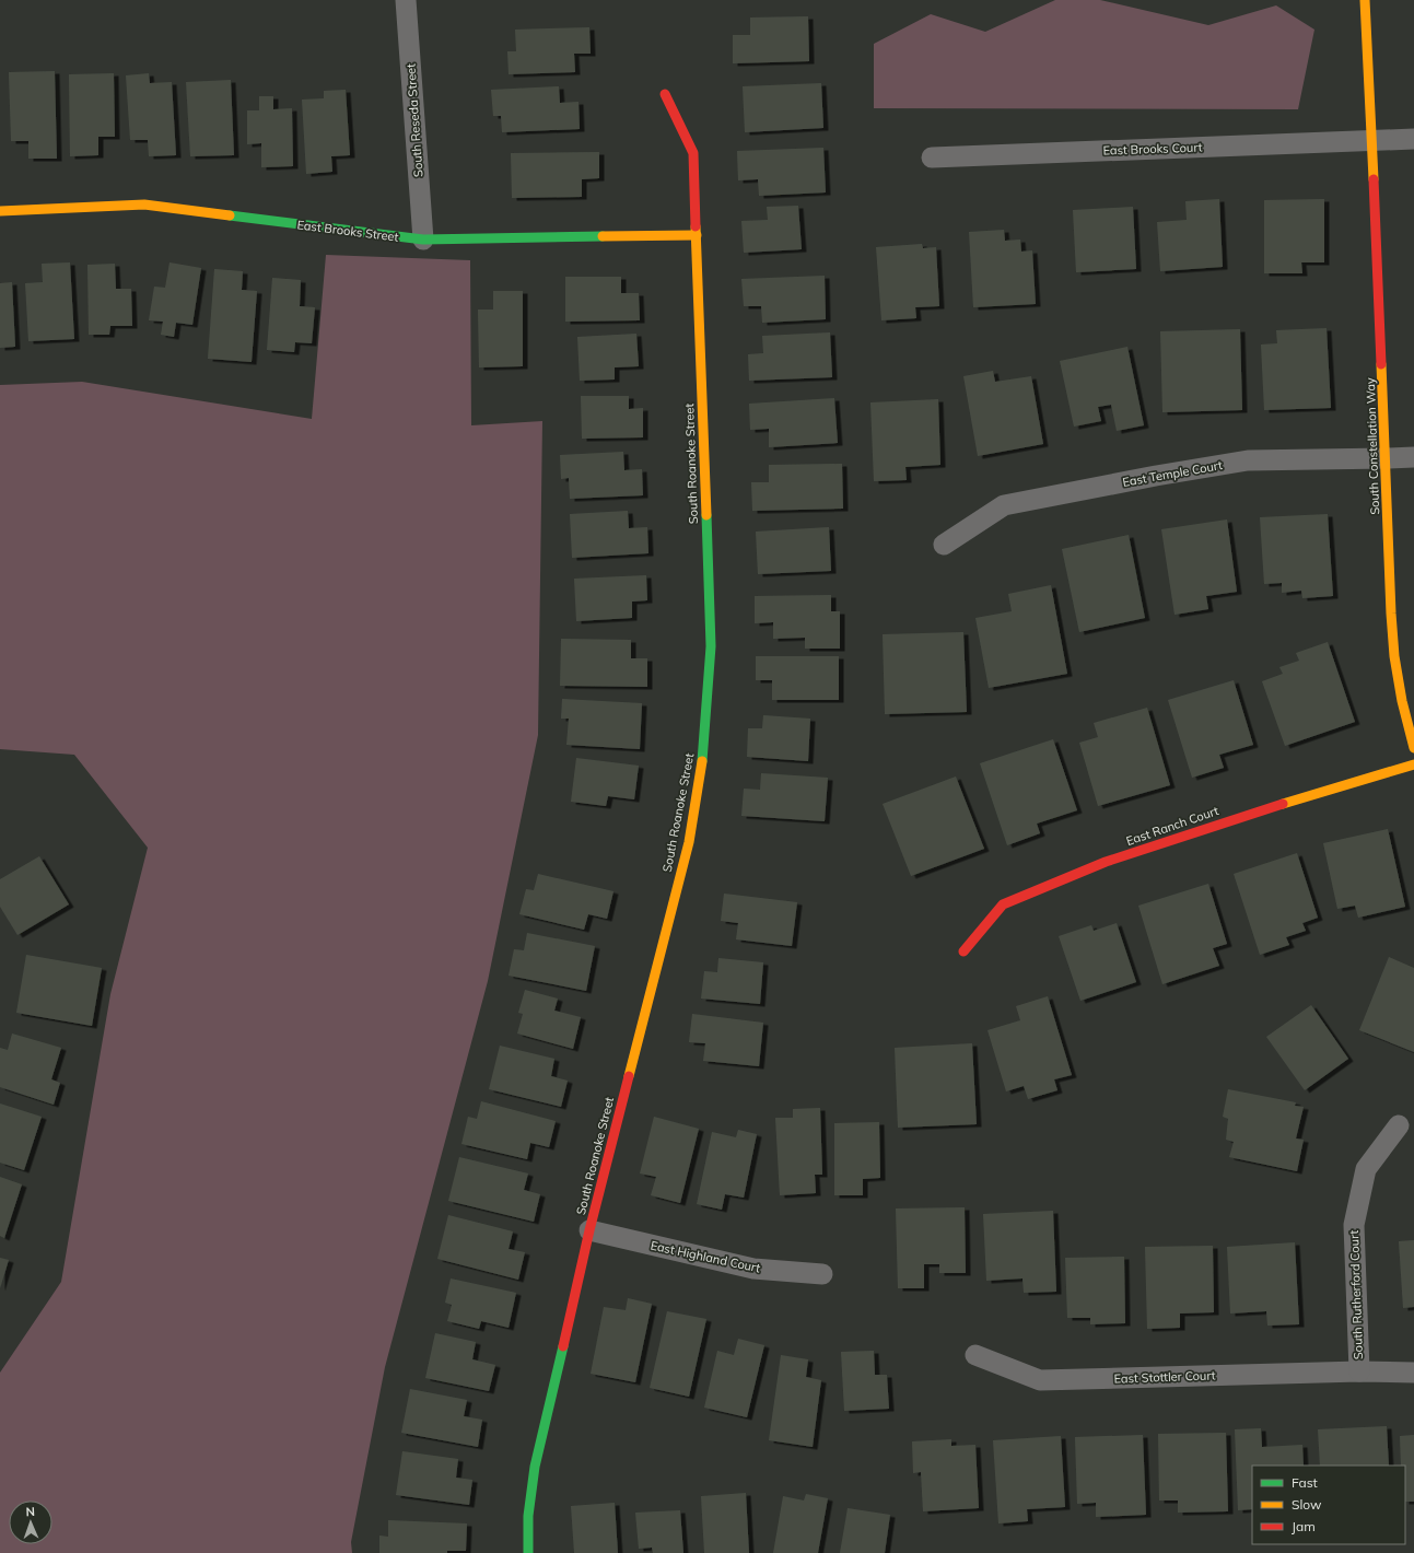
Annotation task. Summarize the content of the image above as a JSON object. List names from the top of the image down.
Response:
{
  "streets": {
    "street": [
      "South Reseda Street",
      "East Brooks Court",
      "East Brooks Street",
      "South Constellation Way",
      "South Roanoke Street",
      "East Temple Court",
      "East Ranch Court",
      "East Highland Court",
      "South Rutherford Court",
      "East Stottler Court"
    ]
  },
  "crossings": [
    ["South Reseda Street", "East Brooks Street"],
    ["East Brooks Court", "South Constellation Way"],
    ["East Brooks Street", "South Roanoke Street"],
    ["South Constellation Way", "East Temple Court"],
    ["South Roanoke Street", "East Highland Court"],
    ["South Rutherford Court", "East Stottler Court"]
  ],
  "legend": ["Fast", "Slow", "Jam"],
  "north": "top"
}
